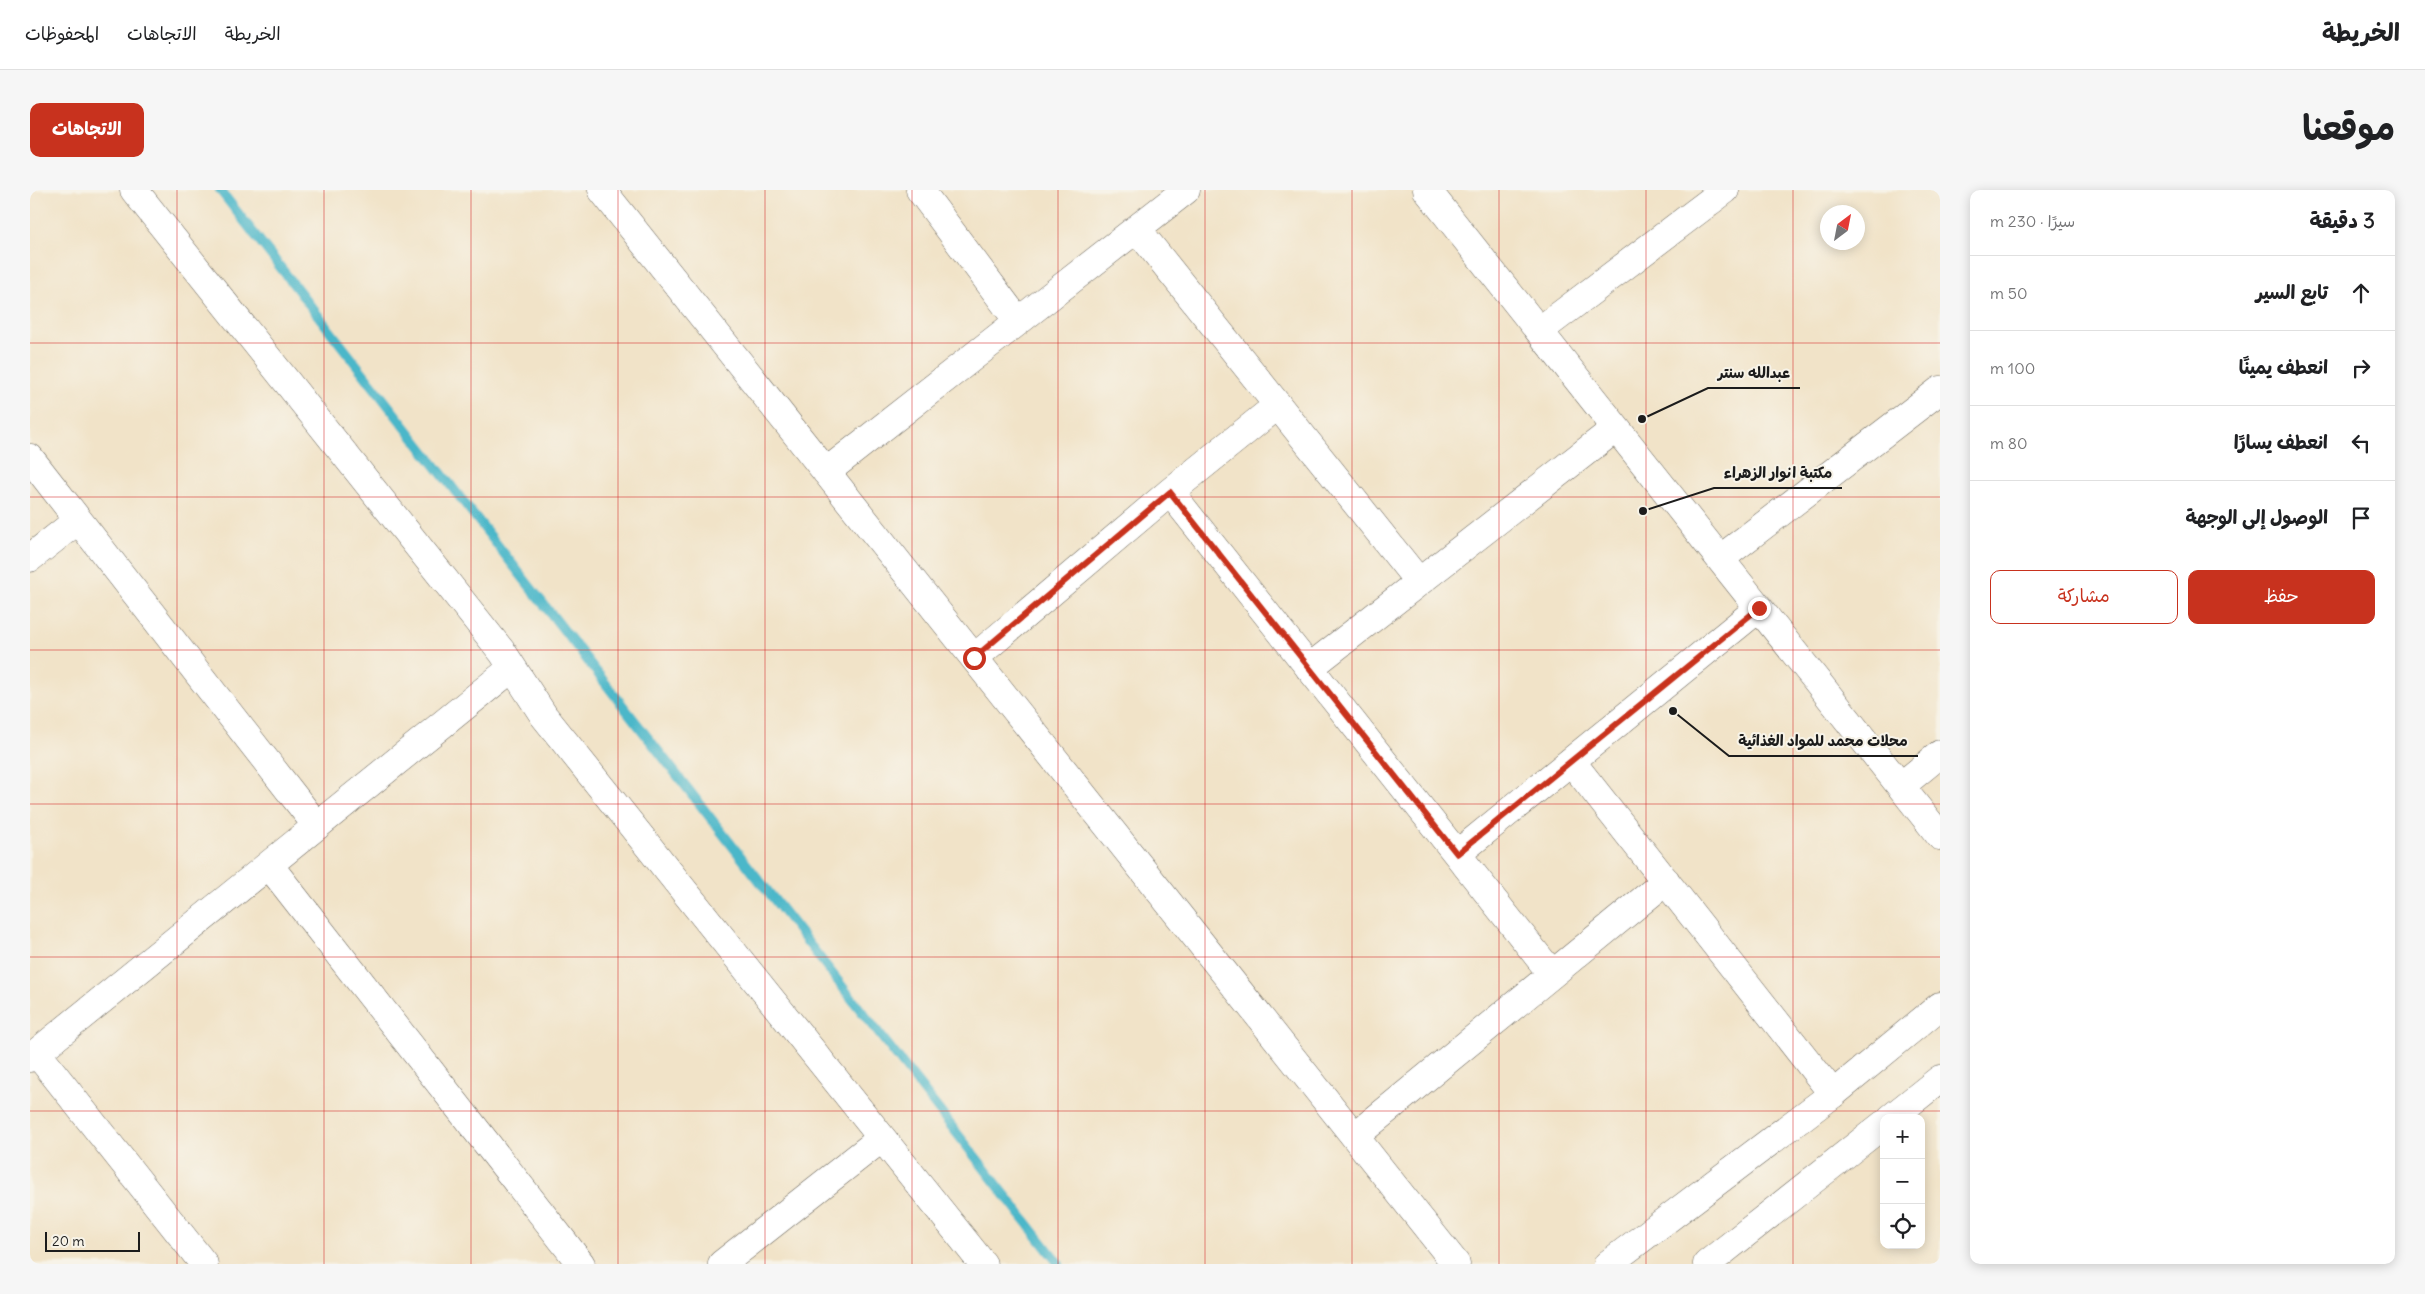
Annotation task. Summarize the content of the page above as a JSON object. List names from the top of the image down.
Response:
{
  "places": ["عبدالله سنتر", "مكتبة انوار الزهراء", "محلات محمد للمواد الغذائية"],
  "scale_bar": "20 m",
  "north": "top right",
  "page": {
    "header": "الخريطة",
    "nav": ["الخريطة", "الاتجاهات", "المحفوظات"],
    "title": "موقعنا",
    "buttons": [
      "الاتجاهات",
      ["حفظ", "مشاركة"]
    ],
    "heading": ["3 دقيقة", "سيرًا · 230 m"],
    "list": [
      ["تابع السير", "50 m"],
      ["انعطف يمينًا", "100 m"],
      ["انعطف يسارًا", "80 m"],
      "الوصول إلى الوجهة"
    ],
    "map_buttons": ["+", "−"],
    "scale": "20 m"
  }
}
